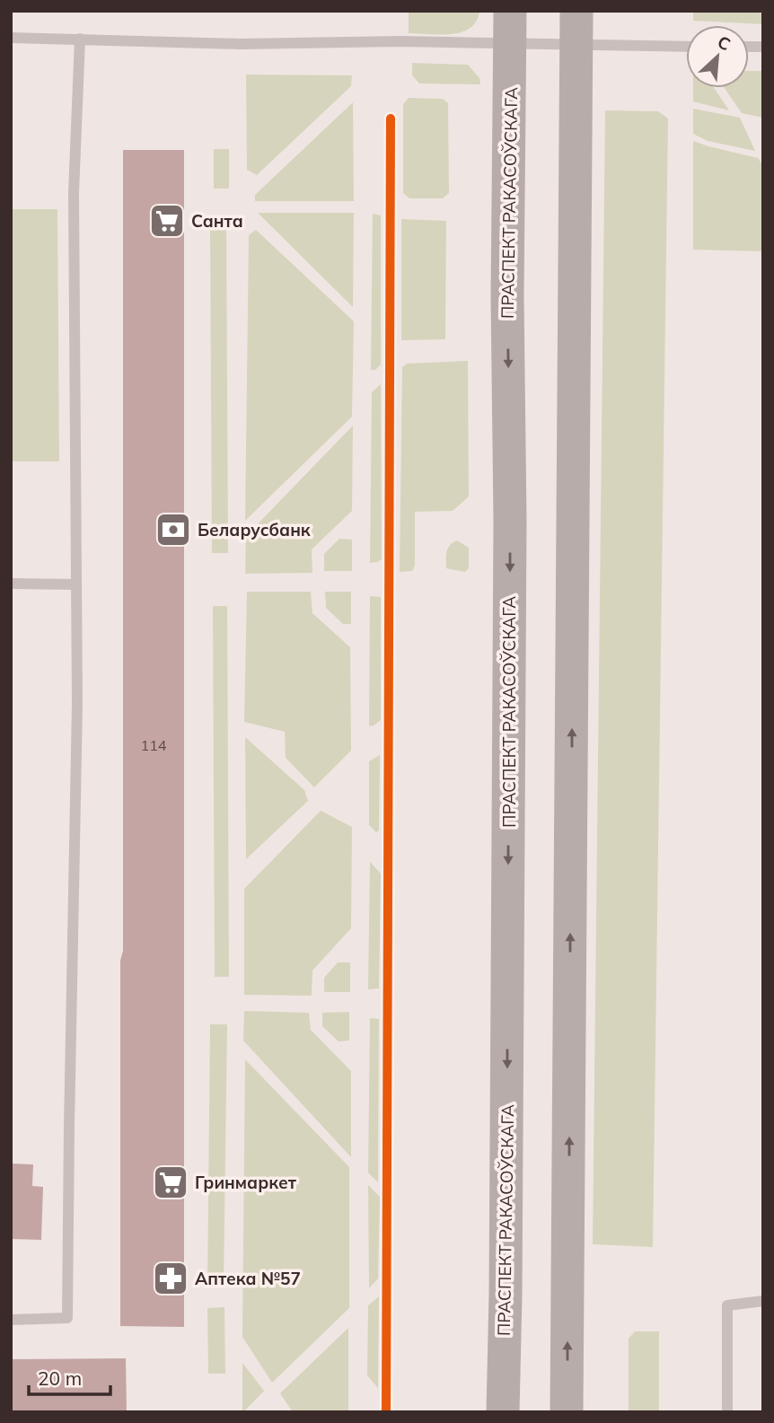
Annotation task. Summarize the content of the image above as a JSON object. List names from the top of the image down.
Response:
{
  "streets": {
    "main road": ["ПРАСПЕКТ РАКАСОЎСКАГА"]
  },
  "places": {
    "supermarket": ["Санта", "Гринмаркет"],
    "bank": ["Беларусбанк"],
    "pharmacy": ["Аптека №57"]
  },
  "house_numbers": ["114"],
  "scale_bar": "20 m",
  "north": "top right"
}
